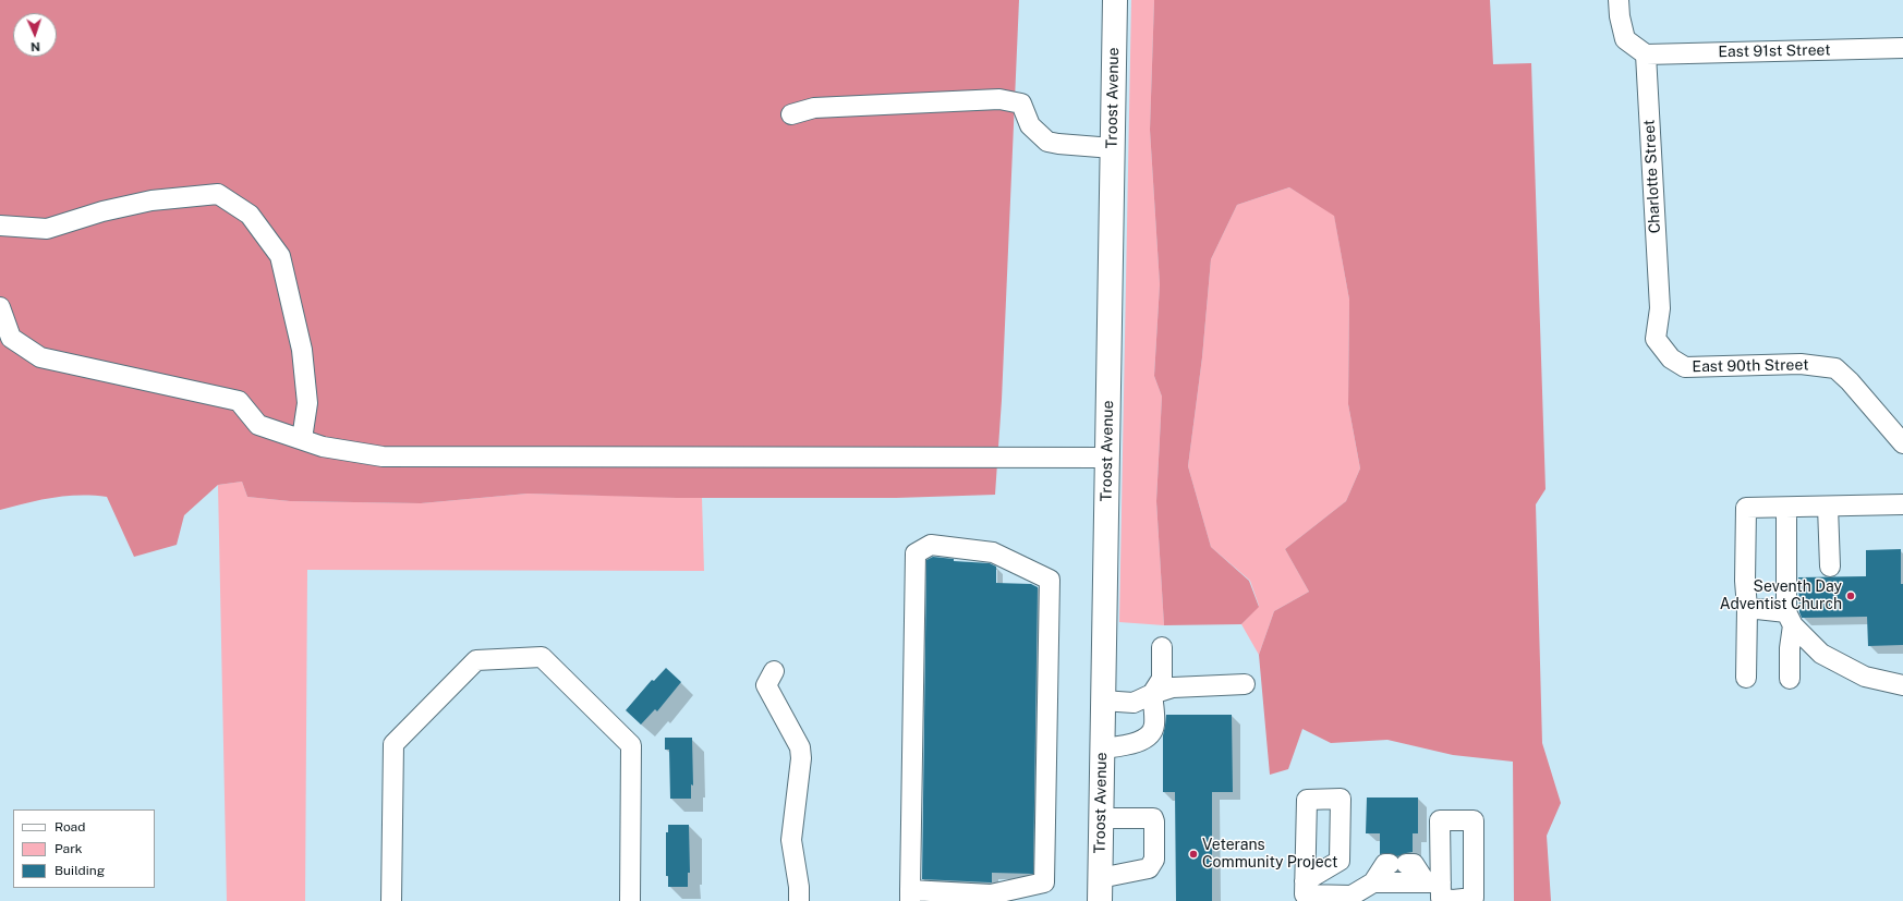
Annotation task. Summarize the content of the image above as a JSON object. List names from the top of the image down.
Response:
{
  "streets": {
    "main road": ["Troost Avenue"],
    "street": ["East 91st Street", "Charlotte Street", "East 90th Street"]
  },
  "crossings": [
    ["East 91st Street", "Charlotte Street"],
    ["Charlotte Street", "East 90th Street"]
  ],
  "places": ["Seventh Day Adventist Church", "Veterans Community Project"],
  "legend": ["Road", "Park", "Building"],
  "north": "bottom"
}
